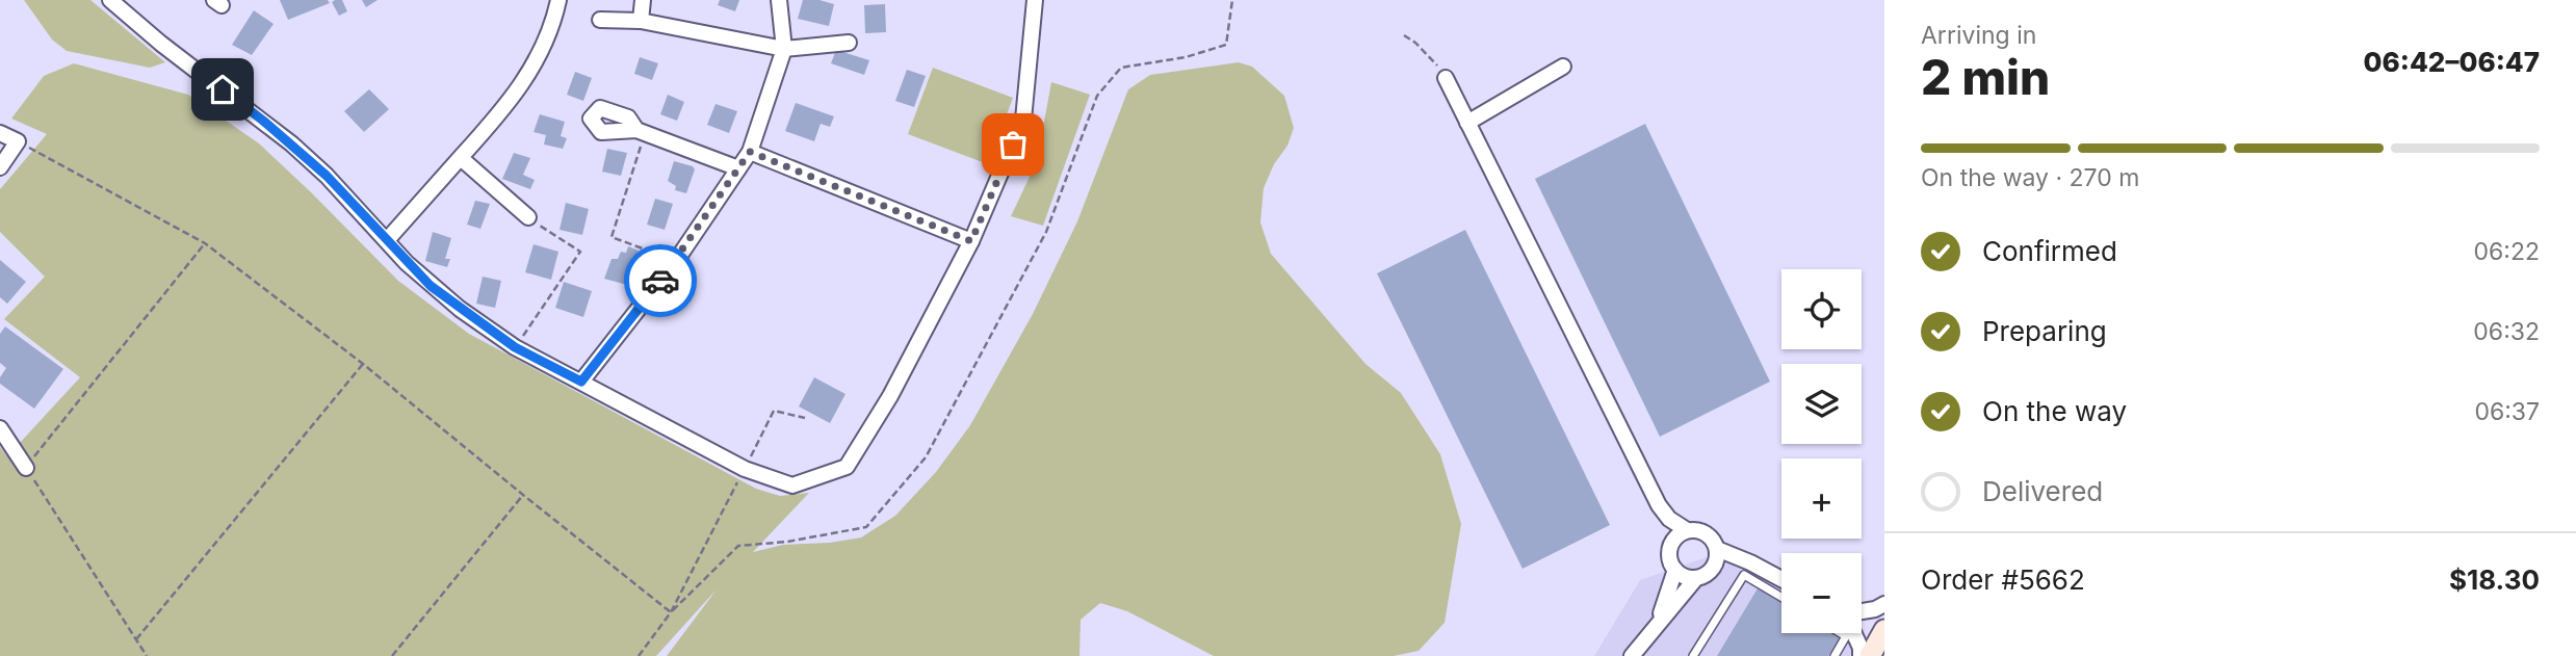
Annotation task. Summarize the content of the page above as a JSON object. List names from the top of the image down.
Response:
{
  "page": {
    "heading": ["2 min", "Arriving in", "06:42–06:47"],
    "panel": ["Order #5662", "$18.30"],
    "bar": "On the way · 270 m",
    "list": [
      ["Confirmed", "06:22"],
      ["Preparing", "06:32"],
      ["On the way", "06:37"],
      "Delivered"
    ],
    "map_buttons": ["+", "−"]
  }
}
